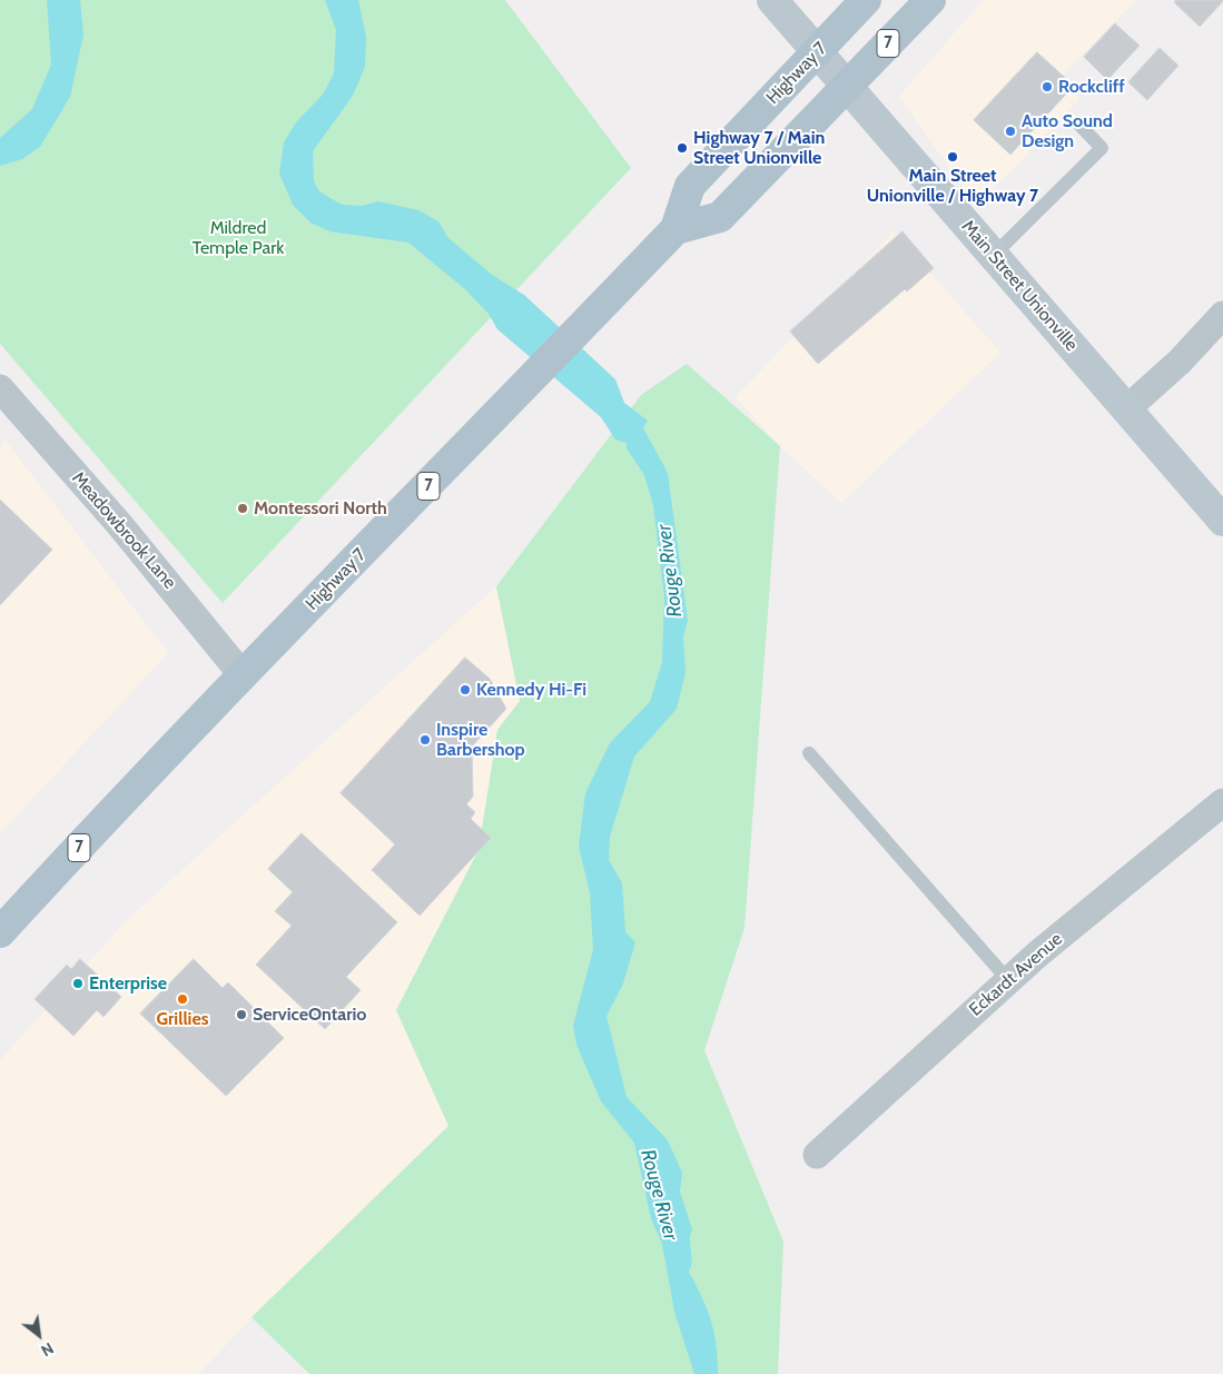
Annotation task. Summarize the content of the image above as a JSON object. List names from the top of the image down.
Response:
{
  "streets": {
    "main road": ["7", "Highway 7", "Main Street Unionville"],
    "street": ["Meadowbrook Lane", "Eckardt Avenue"]
  },
  "crossings": [
    ["7", "Highway 7"],
    ["7", "Main Street Unionville"],
    ["Highway 7", "Main Street Unionville"],
    ["Highway 7", "Meadowbrook Lane"]
  ],
  "water": ["Rouge River"],
  "parks": ["Mildred Temple Park"],
  "places": [
    "Rockcliff",
    "Auto Sound Design",
    "Highway 7 / Main Street Unionville",
    "Main Street Unionville / Highway 7",
    "Montessori North",
    "Kennedy Hi-Fi",
    "Inspire Barbershop",
    "Enterprise",
    "Grillies",
    "ServiceOntario"
  ],
  "north": "bottom right"
}
